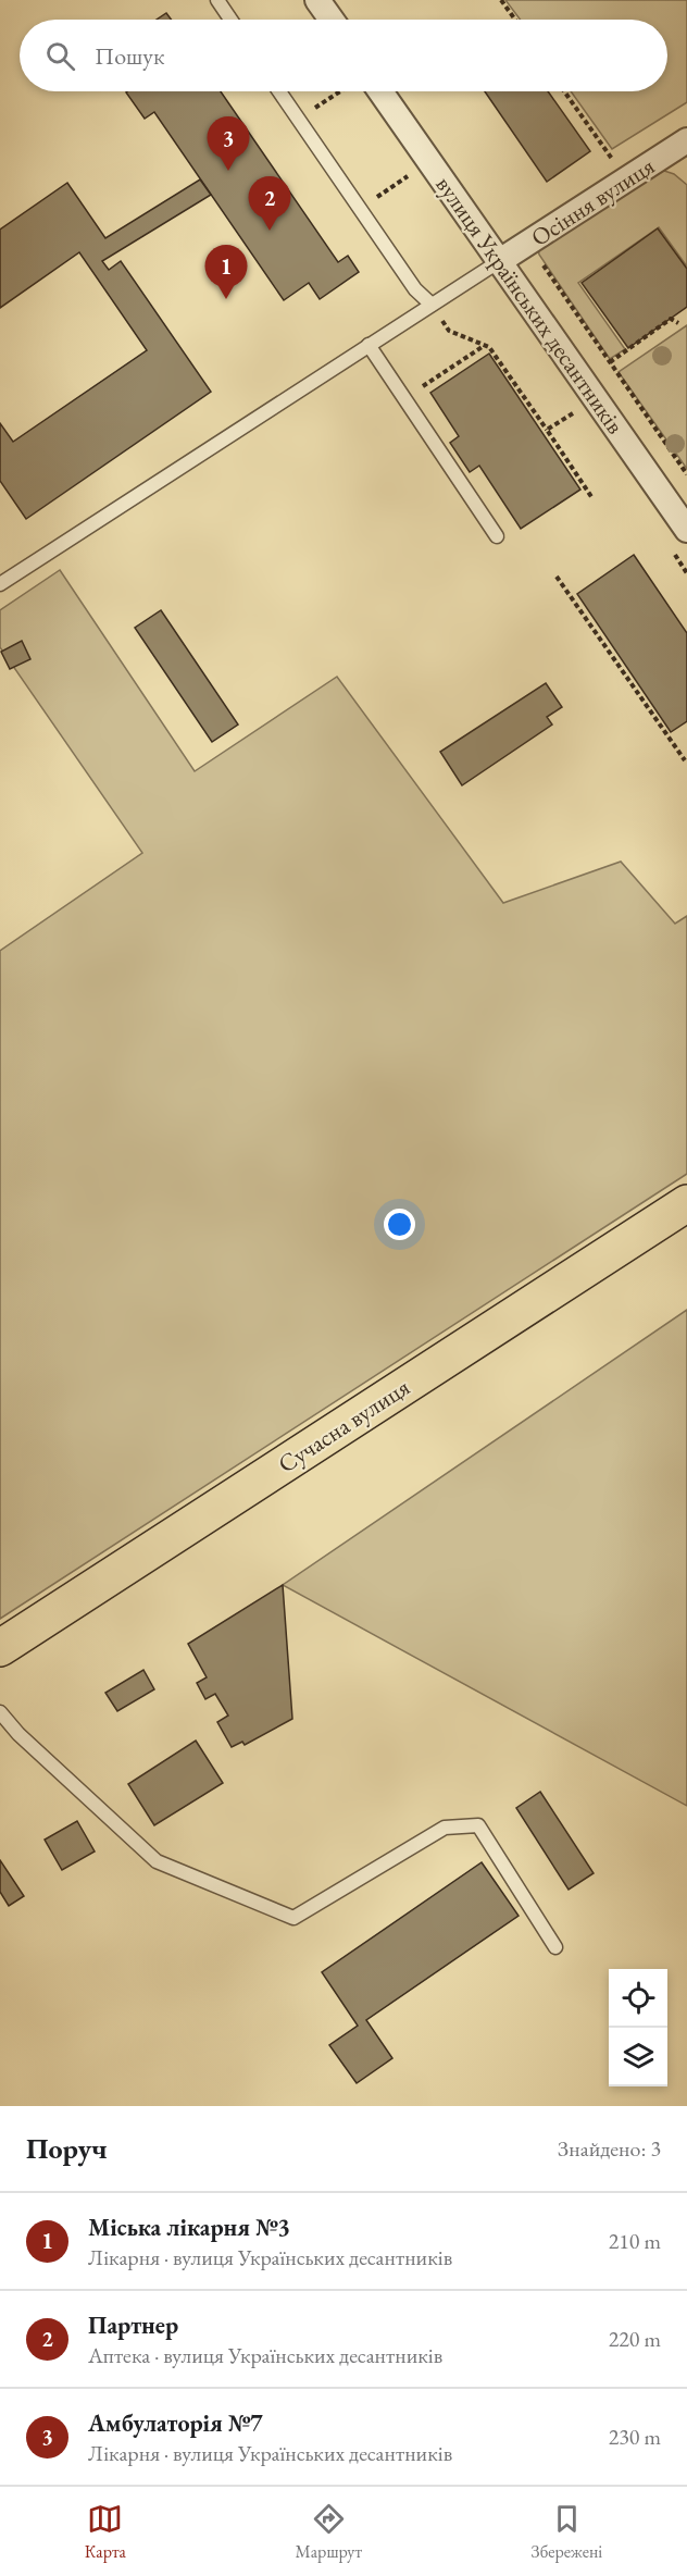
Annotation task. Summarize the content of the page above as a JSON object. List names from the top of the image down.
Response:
{
  "streets": {
    "main road": ["Сучасна вулиця"],
    "street": ["Осіння вулиця", "вулиця Українських десантників"]
  },
  "crossings": [
    ["Осіння вулиця", "вулиця Українських десантників"]
  ],
  "page": {
    "search": "Пошук",
    "pins": ["3", "2", "1"],
    "heading": ["Поруч", "Знайдено: 3"],
    "list": [
      {
        "mark": "1",
        "name": "Міська лікарня №3",
        "note": "Лікарня · вулиця Українських десантників",
        "value": "210 m"
      },
      {
        "mark": "2",
        "name": "Партнер",
        "note": "Аптека · вулиця Українських десантників",
        "value": "220 m"
      },
      {
        "mark": "3",
        "name": "Амбулаторія №7",
        "note": "Лікарня · вулиця Українських десантників",
        "value": "230 m"
      }
    ],
    "nav": ["Карта", "Маршрут", "Збережені"]
  }
}
